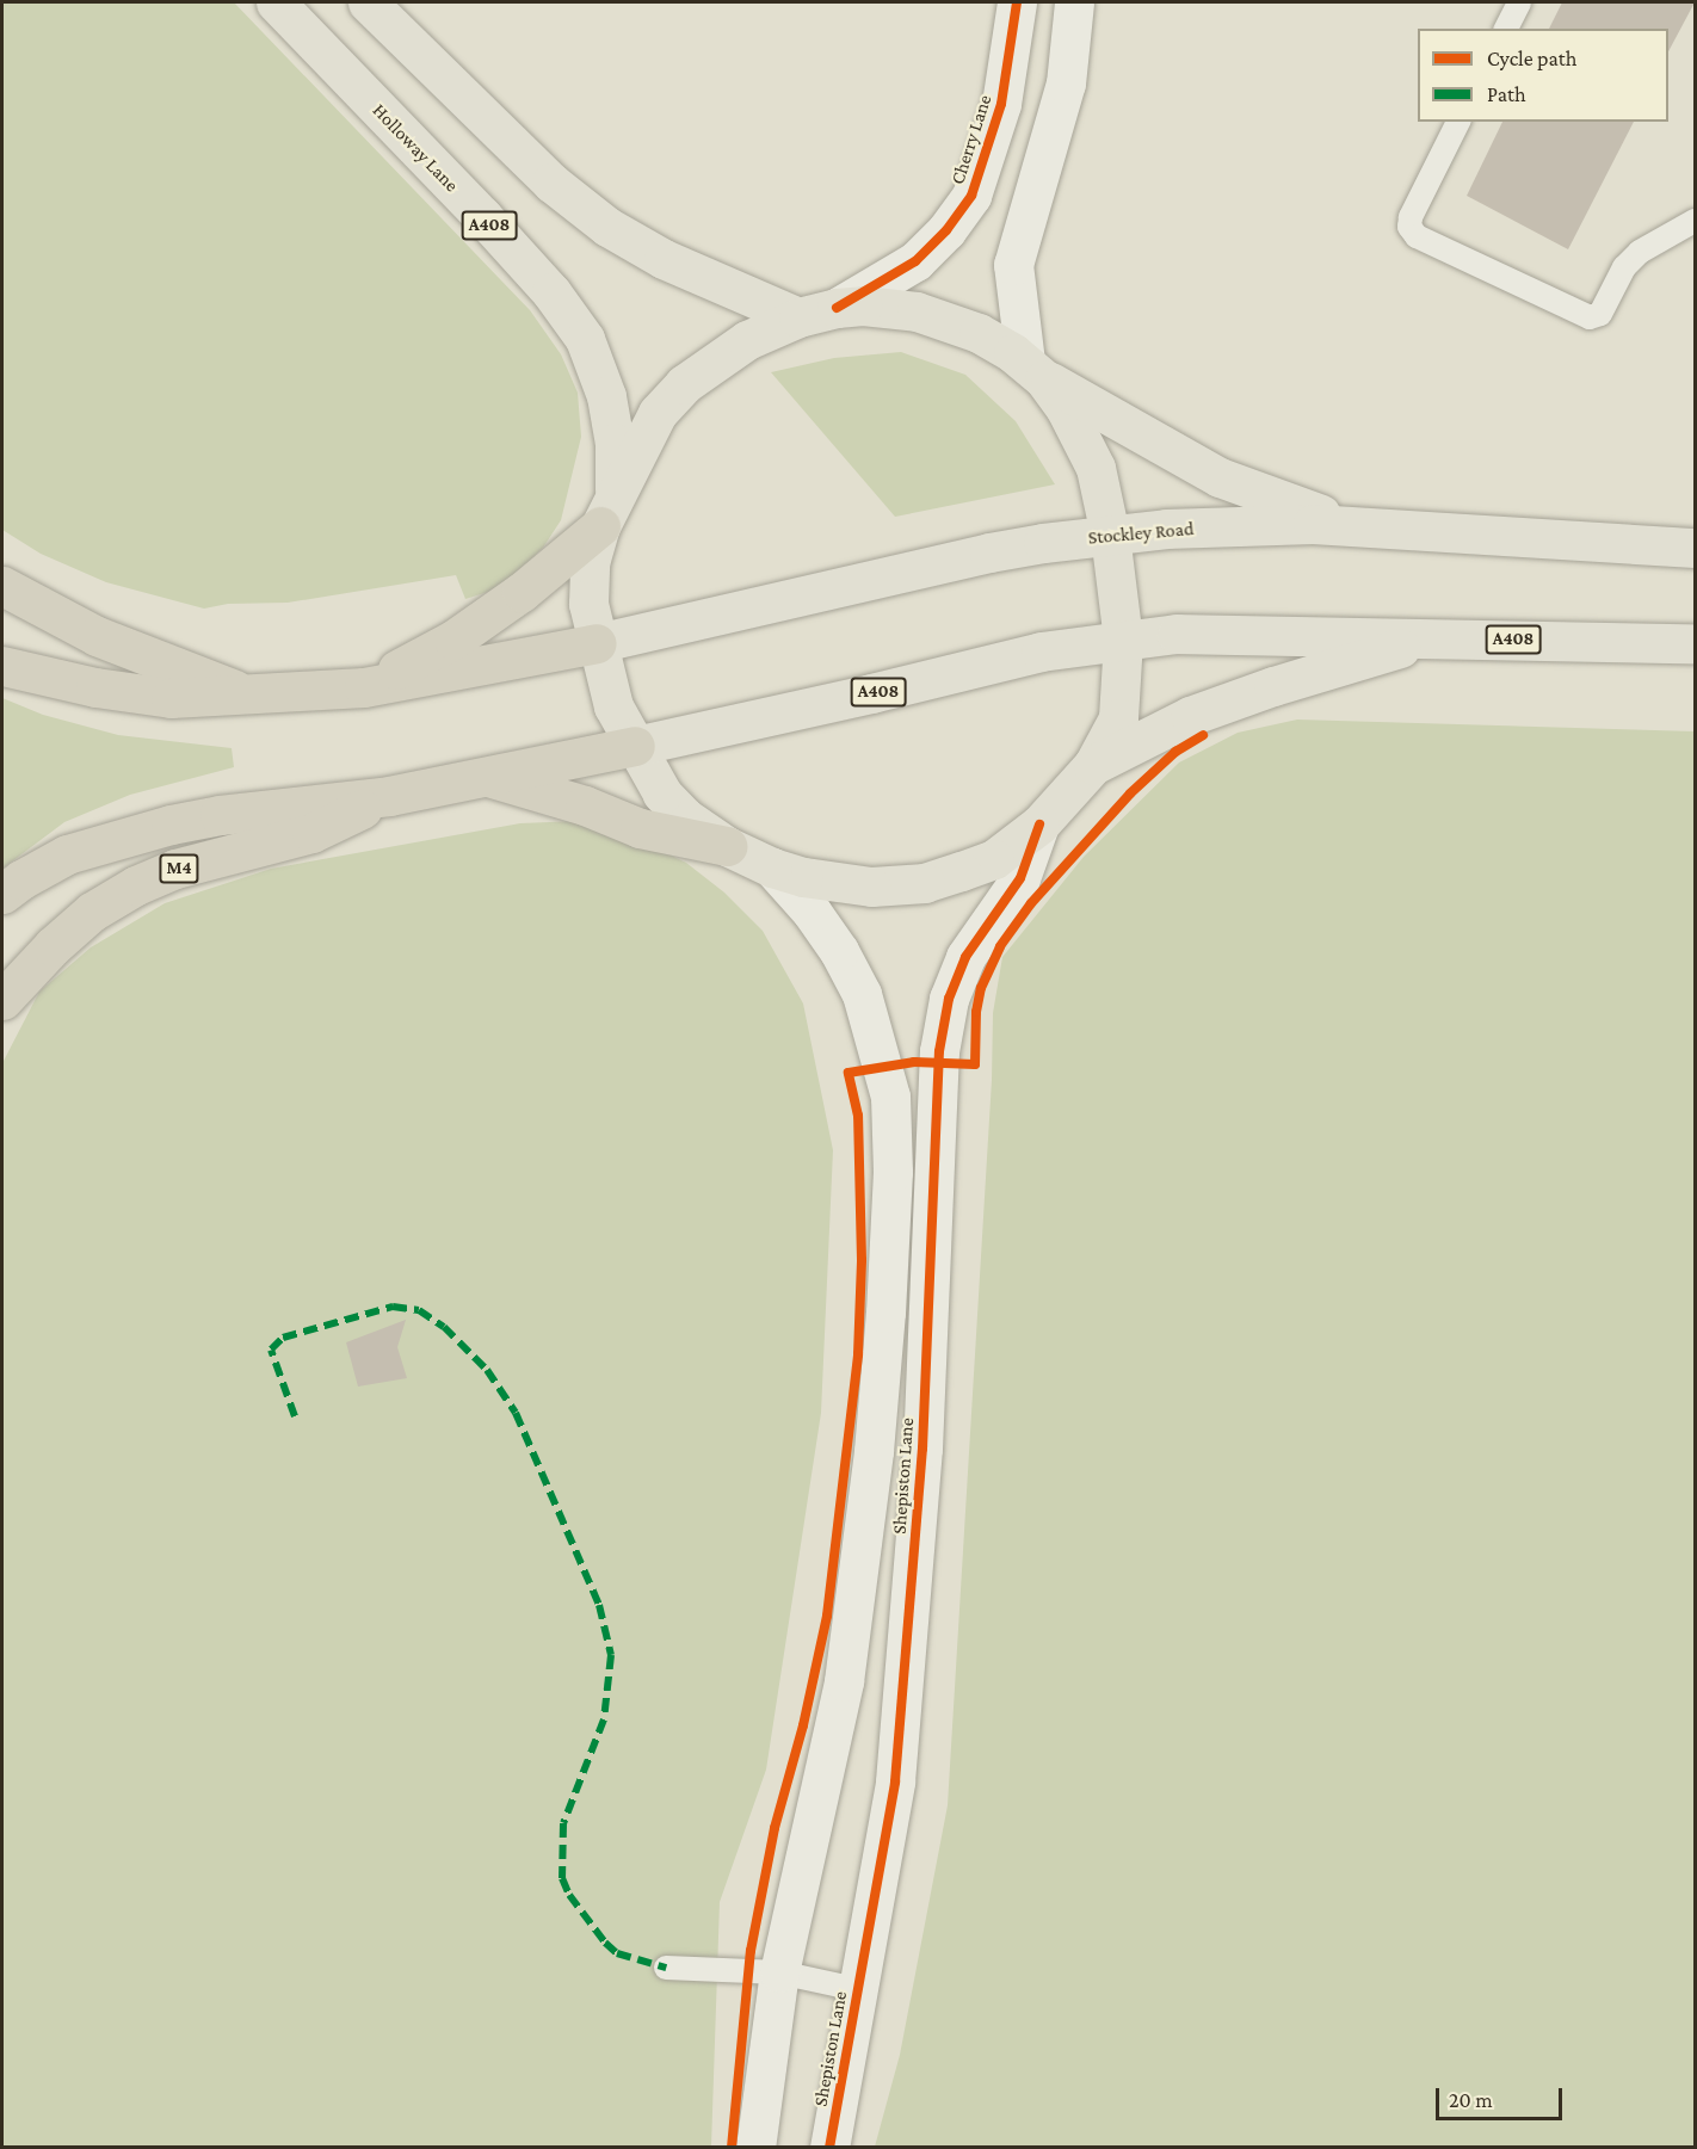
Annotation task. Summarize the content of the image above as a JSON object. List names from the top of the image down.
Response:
{
  "streets": {
    "highway": ["M4"],
    "main road": ["Holloway Lane", "A408", "Stockley Road"],
    "street": ["Cherry Lane", "Shepiston Lane"]
  },
  "crossings": [
    ["Cherry Lane", "A408"],
    ["Holloway Lane", "A408"],
    ["A408", "Stockley Road"],
    ["A408", "M4"],
    ["A408", "Shepiston Lane"]
  ],
  "legend": ["Cycle path", "Path"],
  "scale_bar": "20 m"
}
